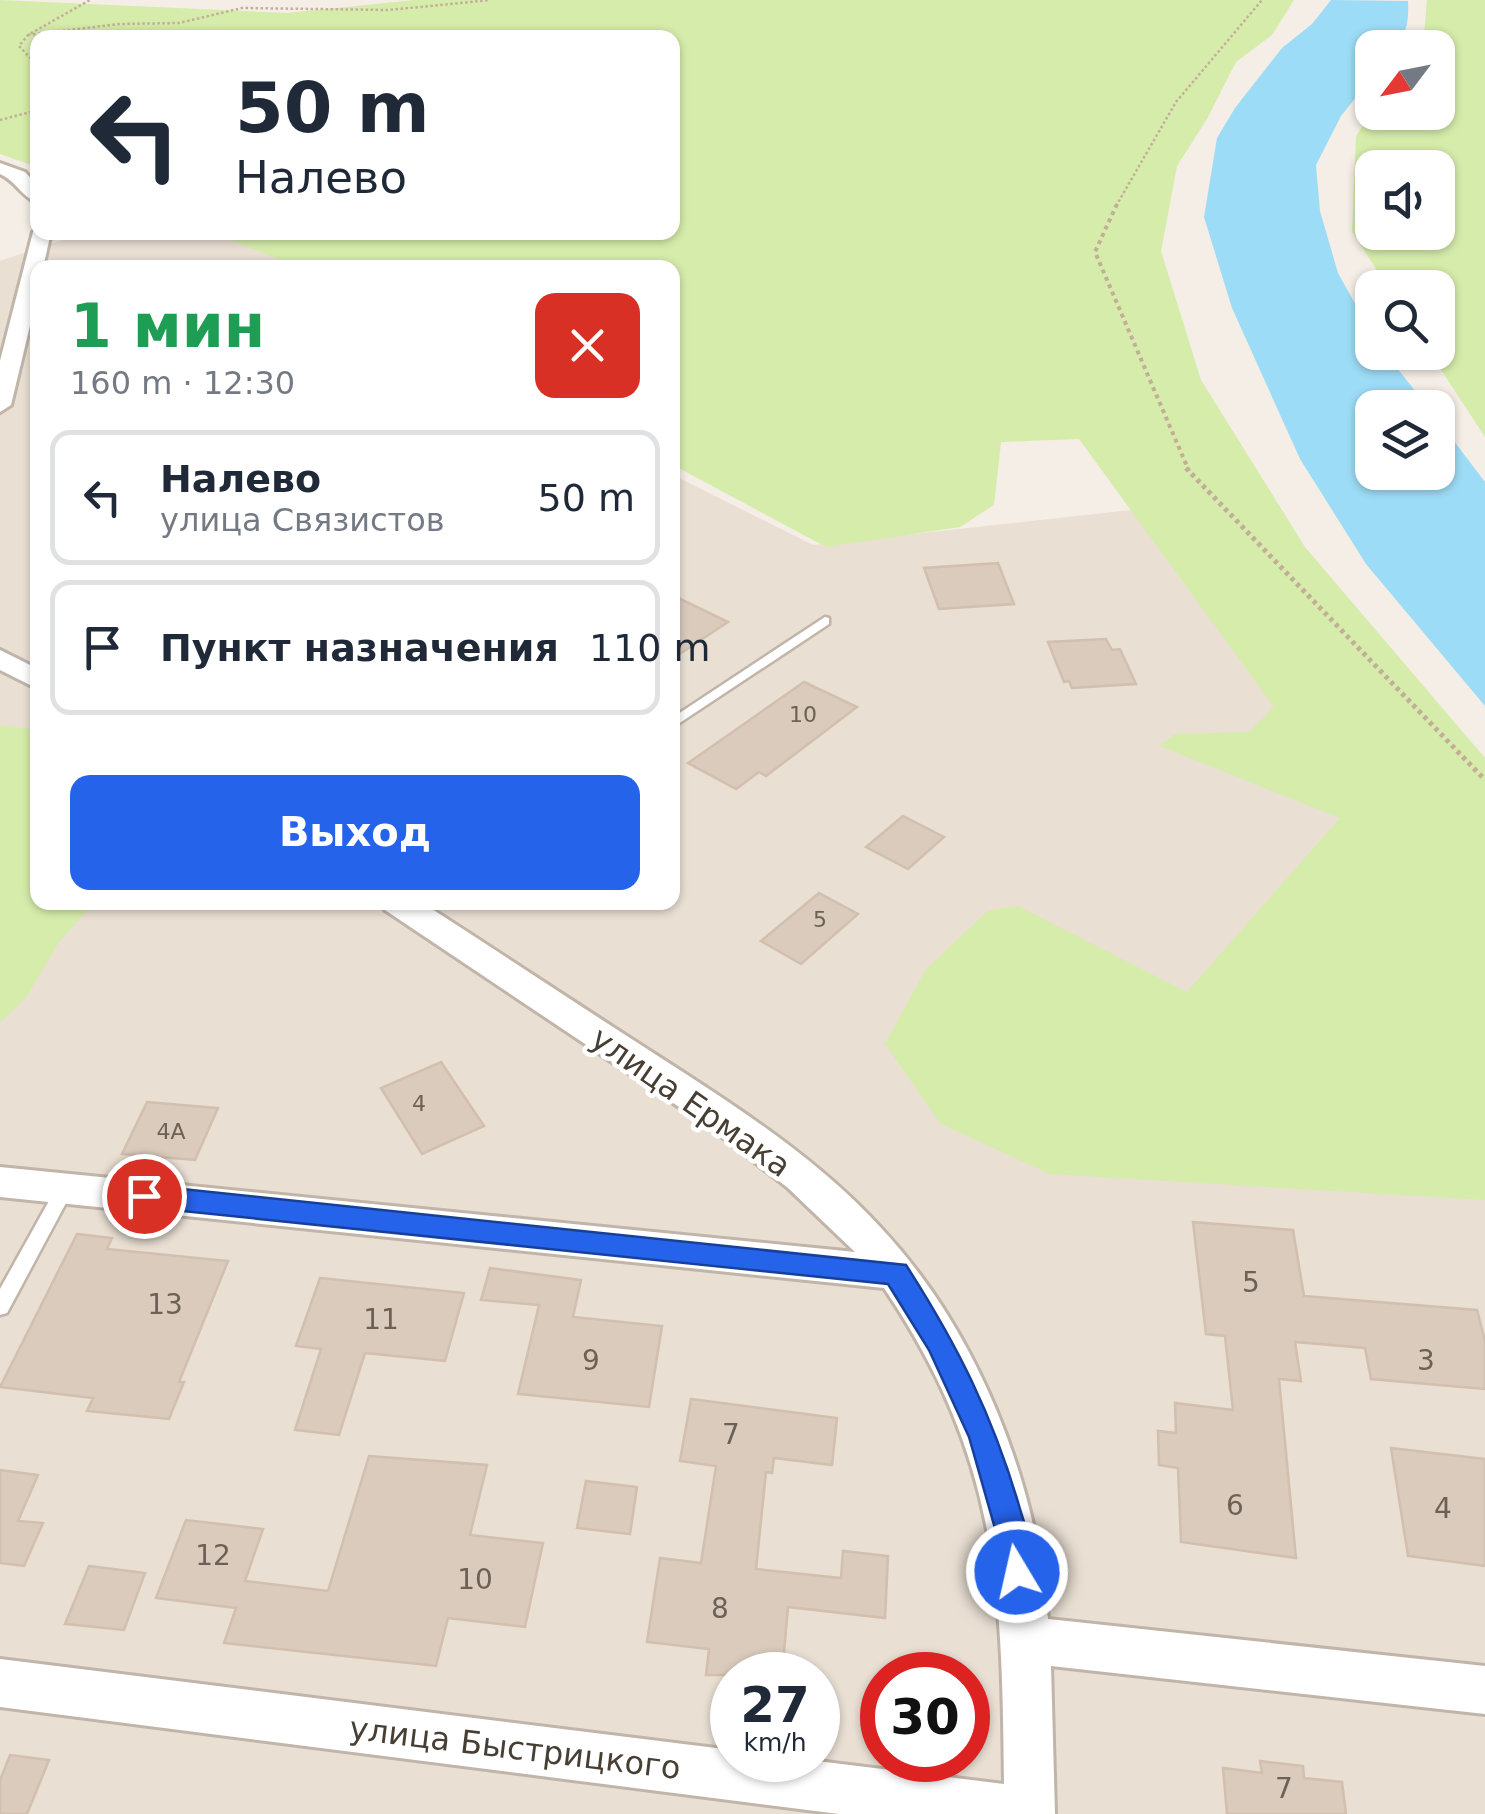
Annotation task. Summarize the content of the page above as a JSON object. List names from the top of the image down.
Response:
{
  "streets": {
    "street": ["улица Ермака", "улица Быстрицкого"]
  },
  "crossings": [
    ["улица Ермака", "улица Быстрицкого"]
  ],
  "house_numbers": [
    "10",
    "5",
    "4",
    "4А",
    "5",
    "13",
    "11",
    "9",
    "3",
    "7",
    "6",
    "4",
    "12",
    "10",
    "8",
    "7"
  ],
  "north": "bottom left",
  "page": {
    "turn": ["50 m", "Налево"],
    "heading": ["1 мин", "160 m · 12:30"],
    "list": [
      {
        "name": "Налево",
        "note": "улица Связистов",
        "value": "50 m"
      },
      {
        "name": "Пункт назначения",
        "value": "110 m"
      }
    ],
    "buttons": "Выход",
    "speed": "27 km/h",
    "limit": "30"
  }
}
